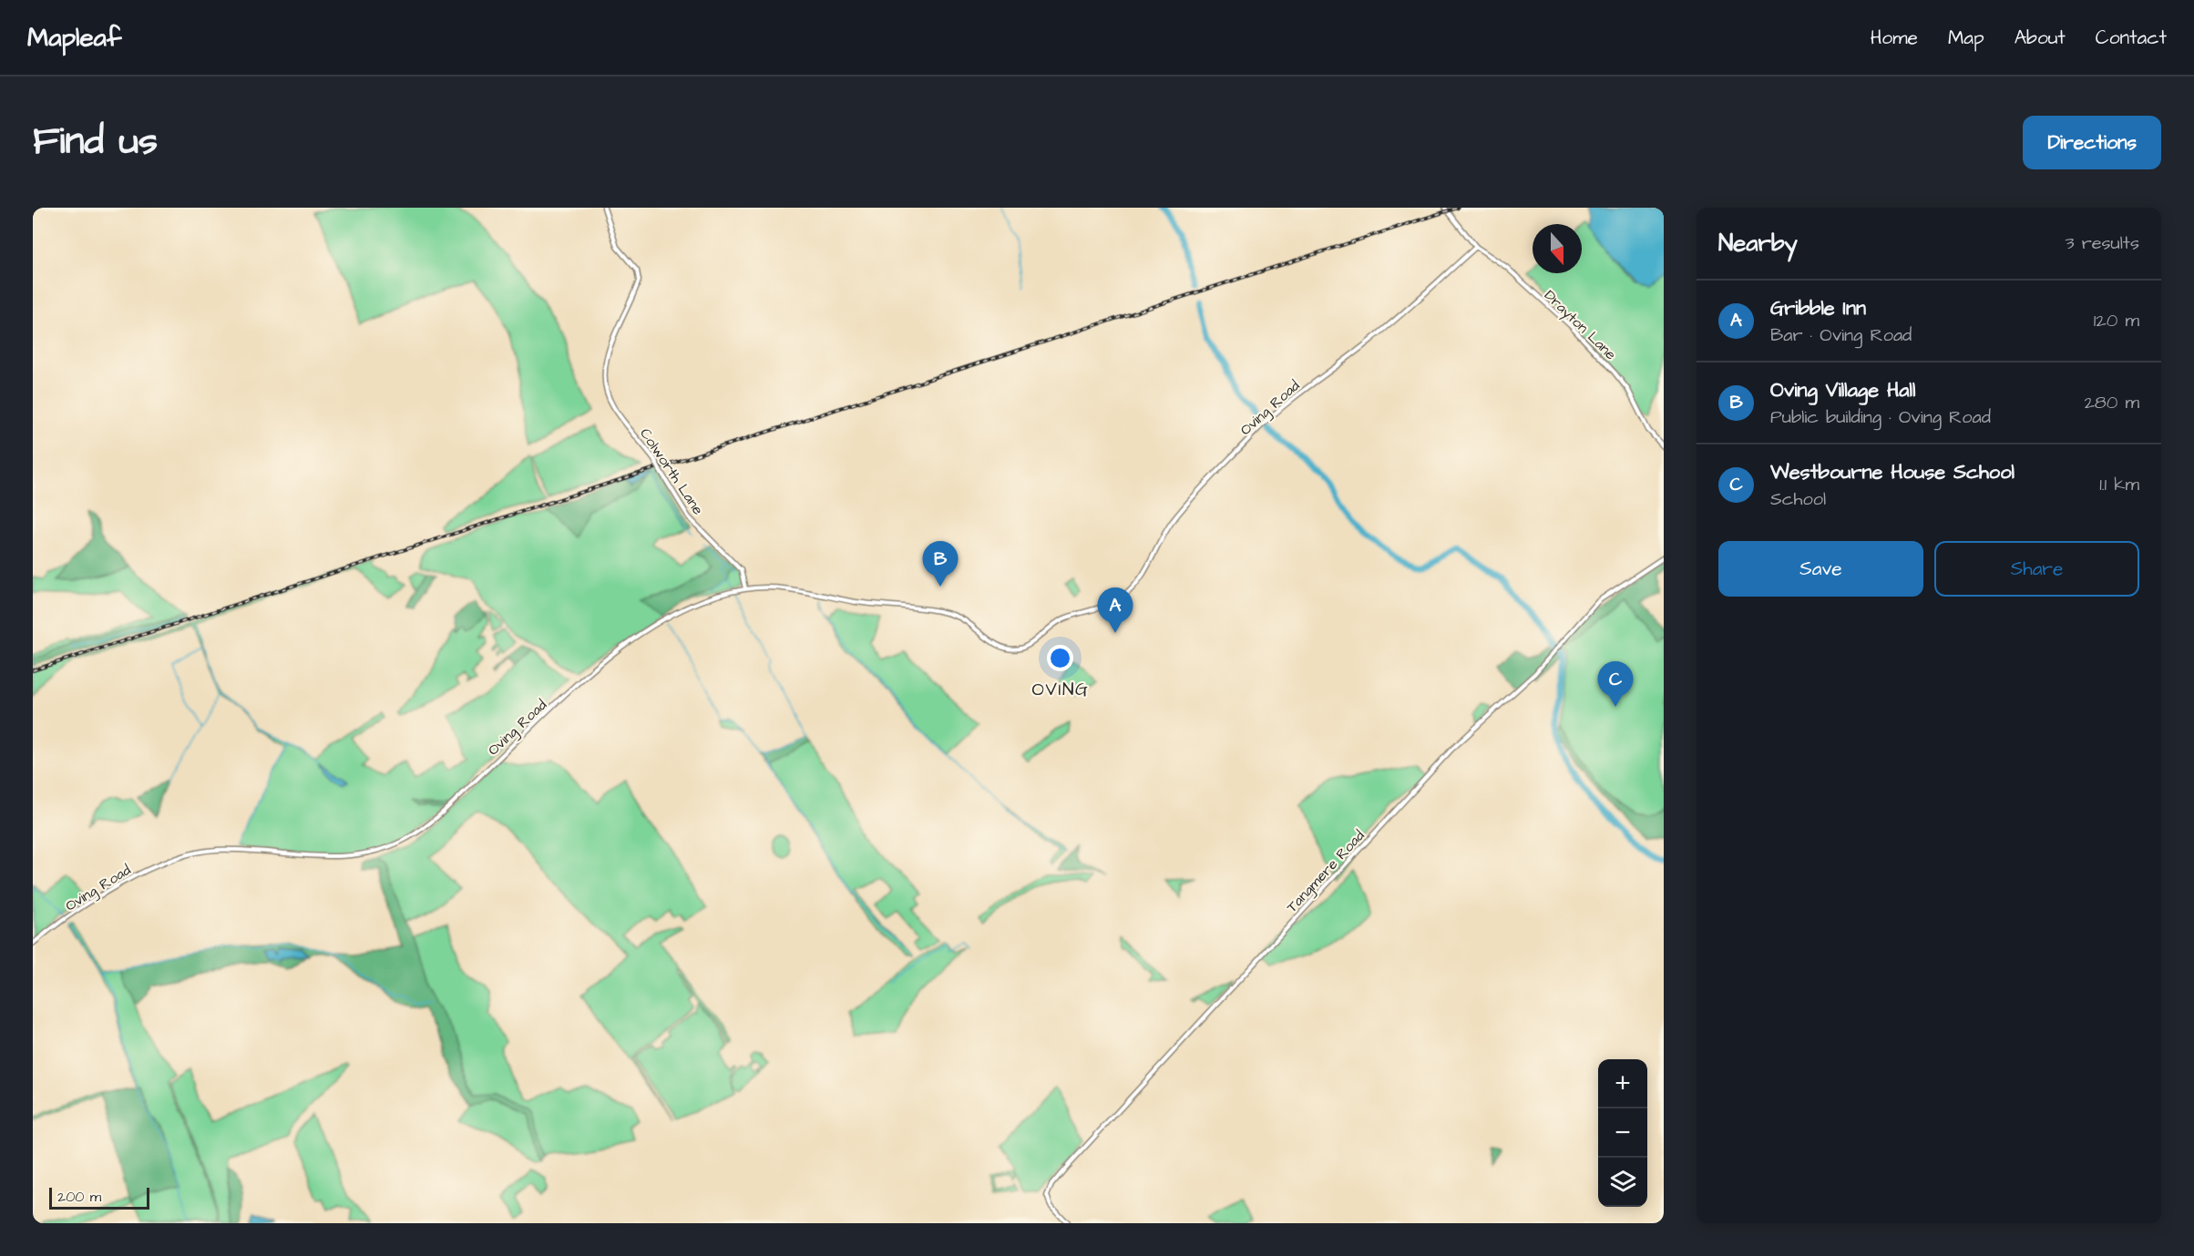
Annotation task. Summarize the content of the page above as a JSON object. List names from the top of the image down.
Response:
{
  "streets": {
    "street": [
      "Drayton Lane",
      "Oving Road",
      "Colworth Lane",
      "Tangmere Road"
    ]
  },
  "crossings": [
    ["Drayton Lane", "Oving Road"],
    ["Oving Road", "Colworth Lane"]
  ],
  "districts": ["OVING"],
  "scale_bar": "200 m",
  "north": "bottom",
  "page": {
    "header": "Mapleaf",
    "nav": [
      "Home",
      "Map",
      "About",
      "Contact"
    ],
    "title": "Find us",
    "buttons": [
      "Directions",
      ["Save", "Share"]
    ],
    "heading": ["Nearby", "3 results"],
    "list": [
      {
        "mark": "A",
        "name": "Gribble Inn",
        "note": "Bar · Oving Road",
        "value": "120 m"
      },
      {
        "mark": "B",
        "name": "Oving Village Hall",
        "note": "Public building · Oving Road",
        "value": "280 m"
      },
      {
        "mark": "C",
        "name": "Westbourne House School",
        "note": "School",
        "value": "1.1 km"
      }
    ],
    "pins": ["B", "A", "C"],
    "map_buttons": ["+", "−"],
    "scale": "200 m"
  }
}
